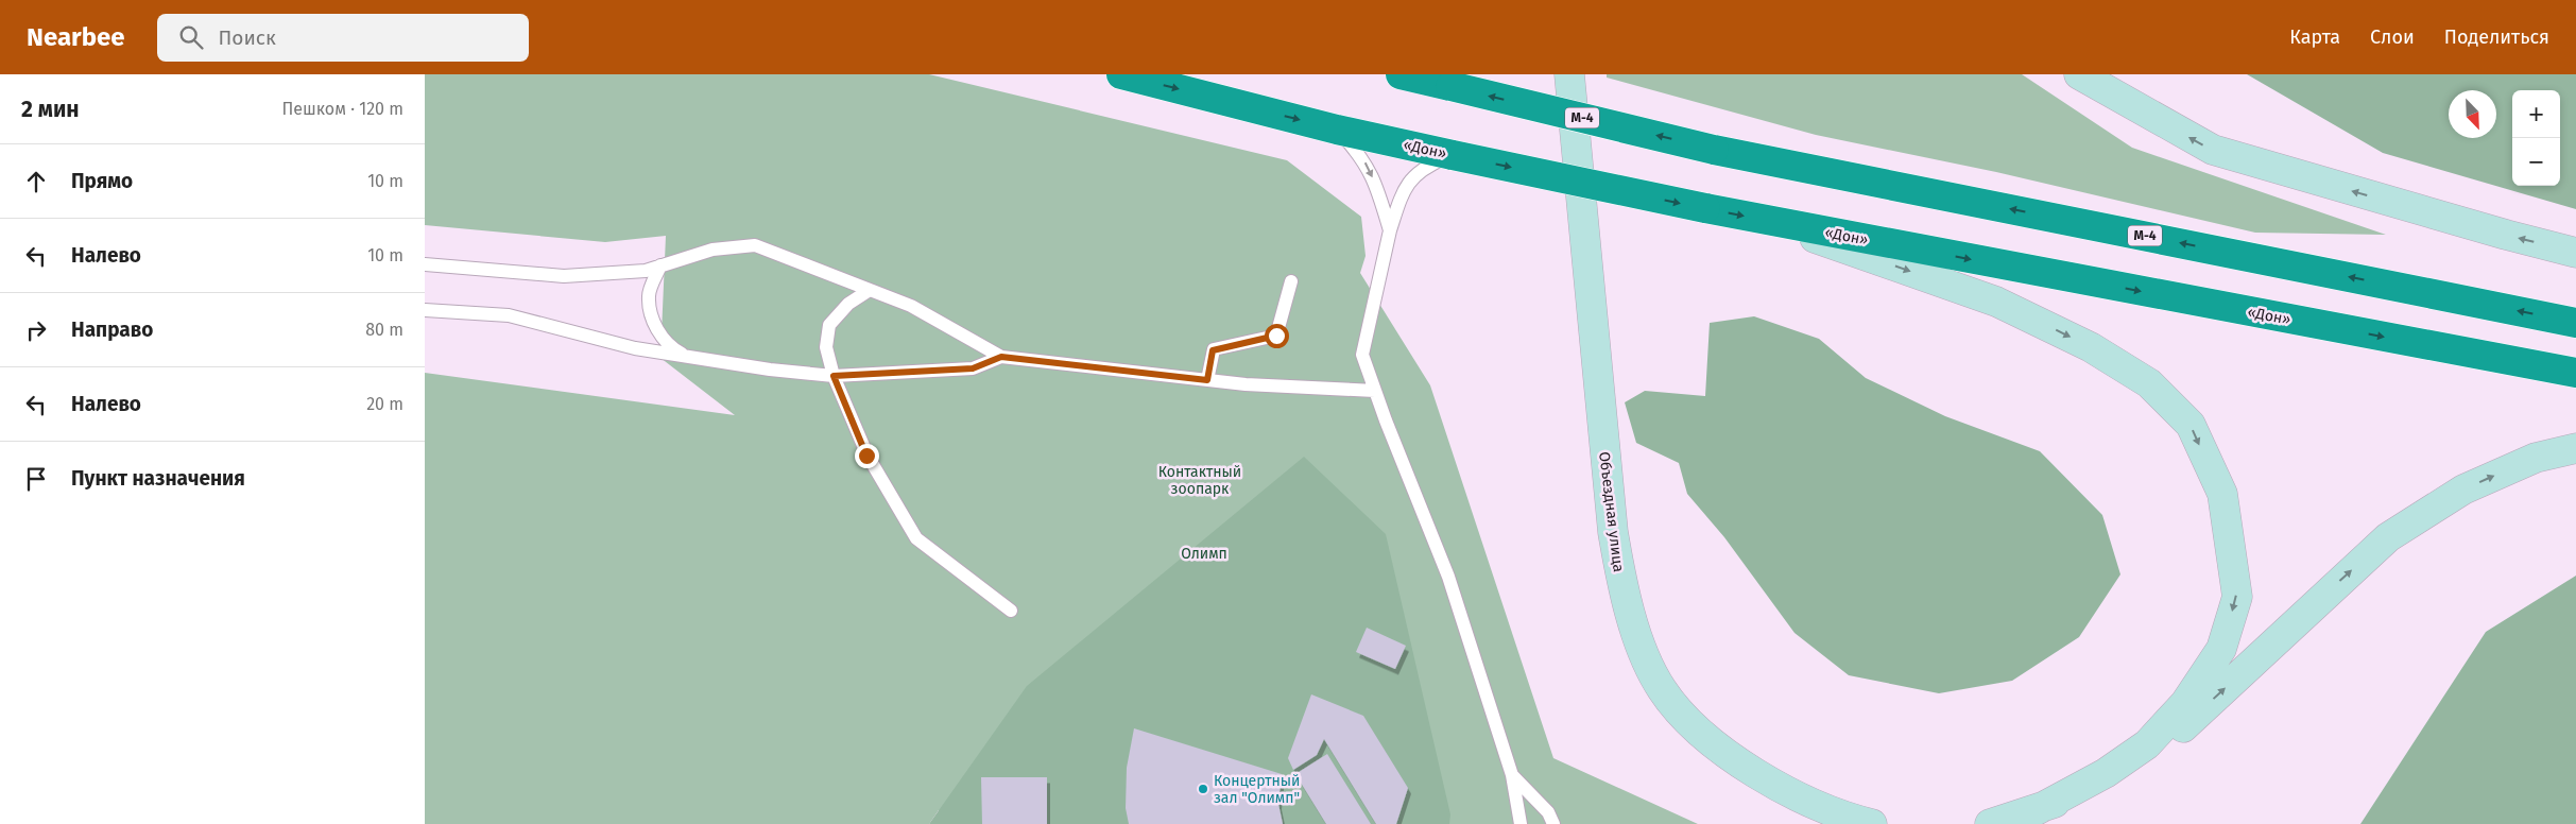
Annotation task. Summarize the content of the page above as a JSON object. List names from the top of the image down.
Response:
{
  "streets": {
    "highway": ["М-4", "«Дон»"],
    "main road": ["Объездная улица"]
  },
  "parks": ["Контактный зоопарк", "Олимп"],
  "places": ["Концертный зал \"Олимп\""],
  "north": "bottom right",
  "page": {
    "header": "Nearbee",
    "search": "Поиск",
    "nav": ["Карта", "Слои", "Поделиться"],
    "heading": ["2 мин", "Пешком · 120 m"],
    "map_buttons": ["+", "−"],
    "list": [
      ["Прямо", "10 m"],
      ["Налево", "10 m"],
      ["Направо", "80 m"],
      ["Налево", "20 m"],
      "Пункт назначения"
    ]
  }
}
